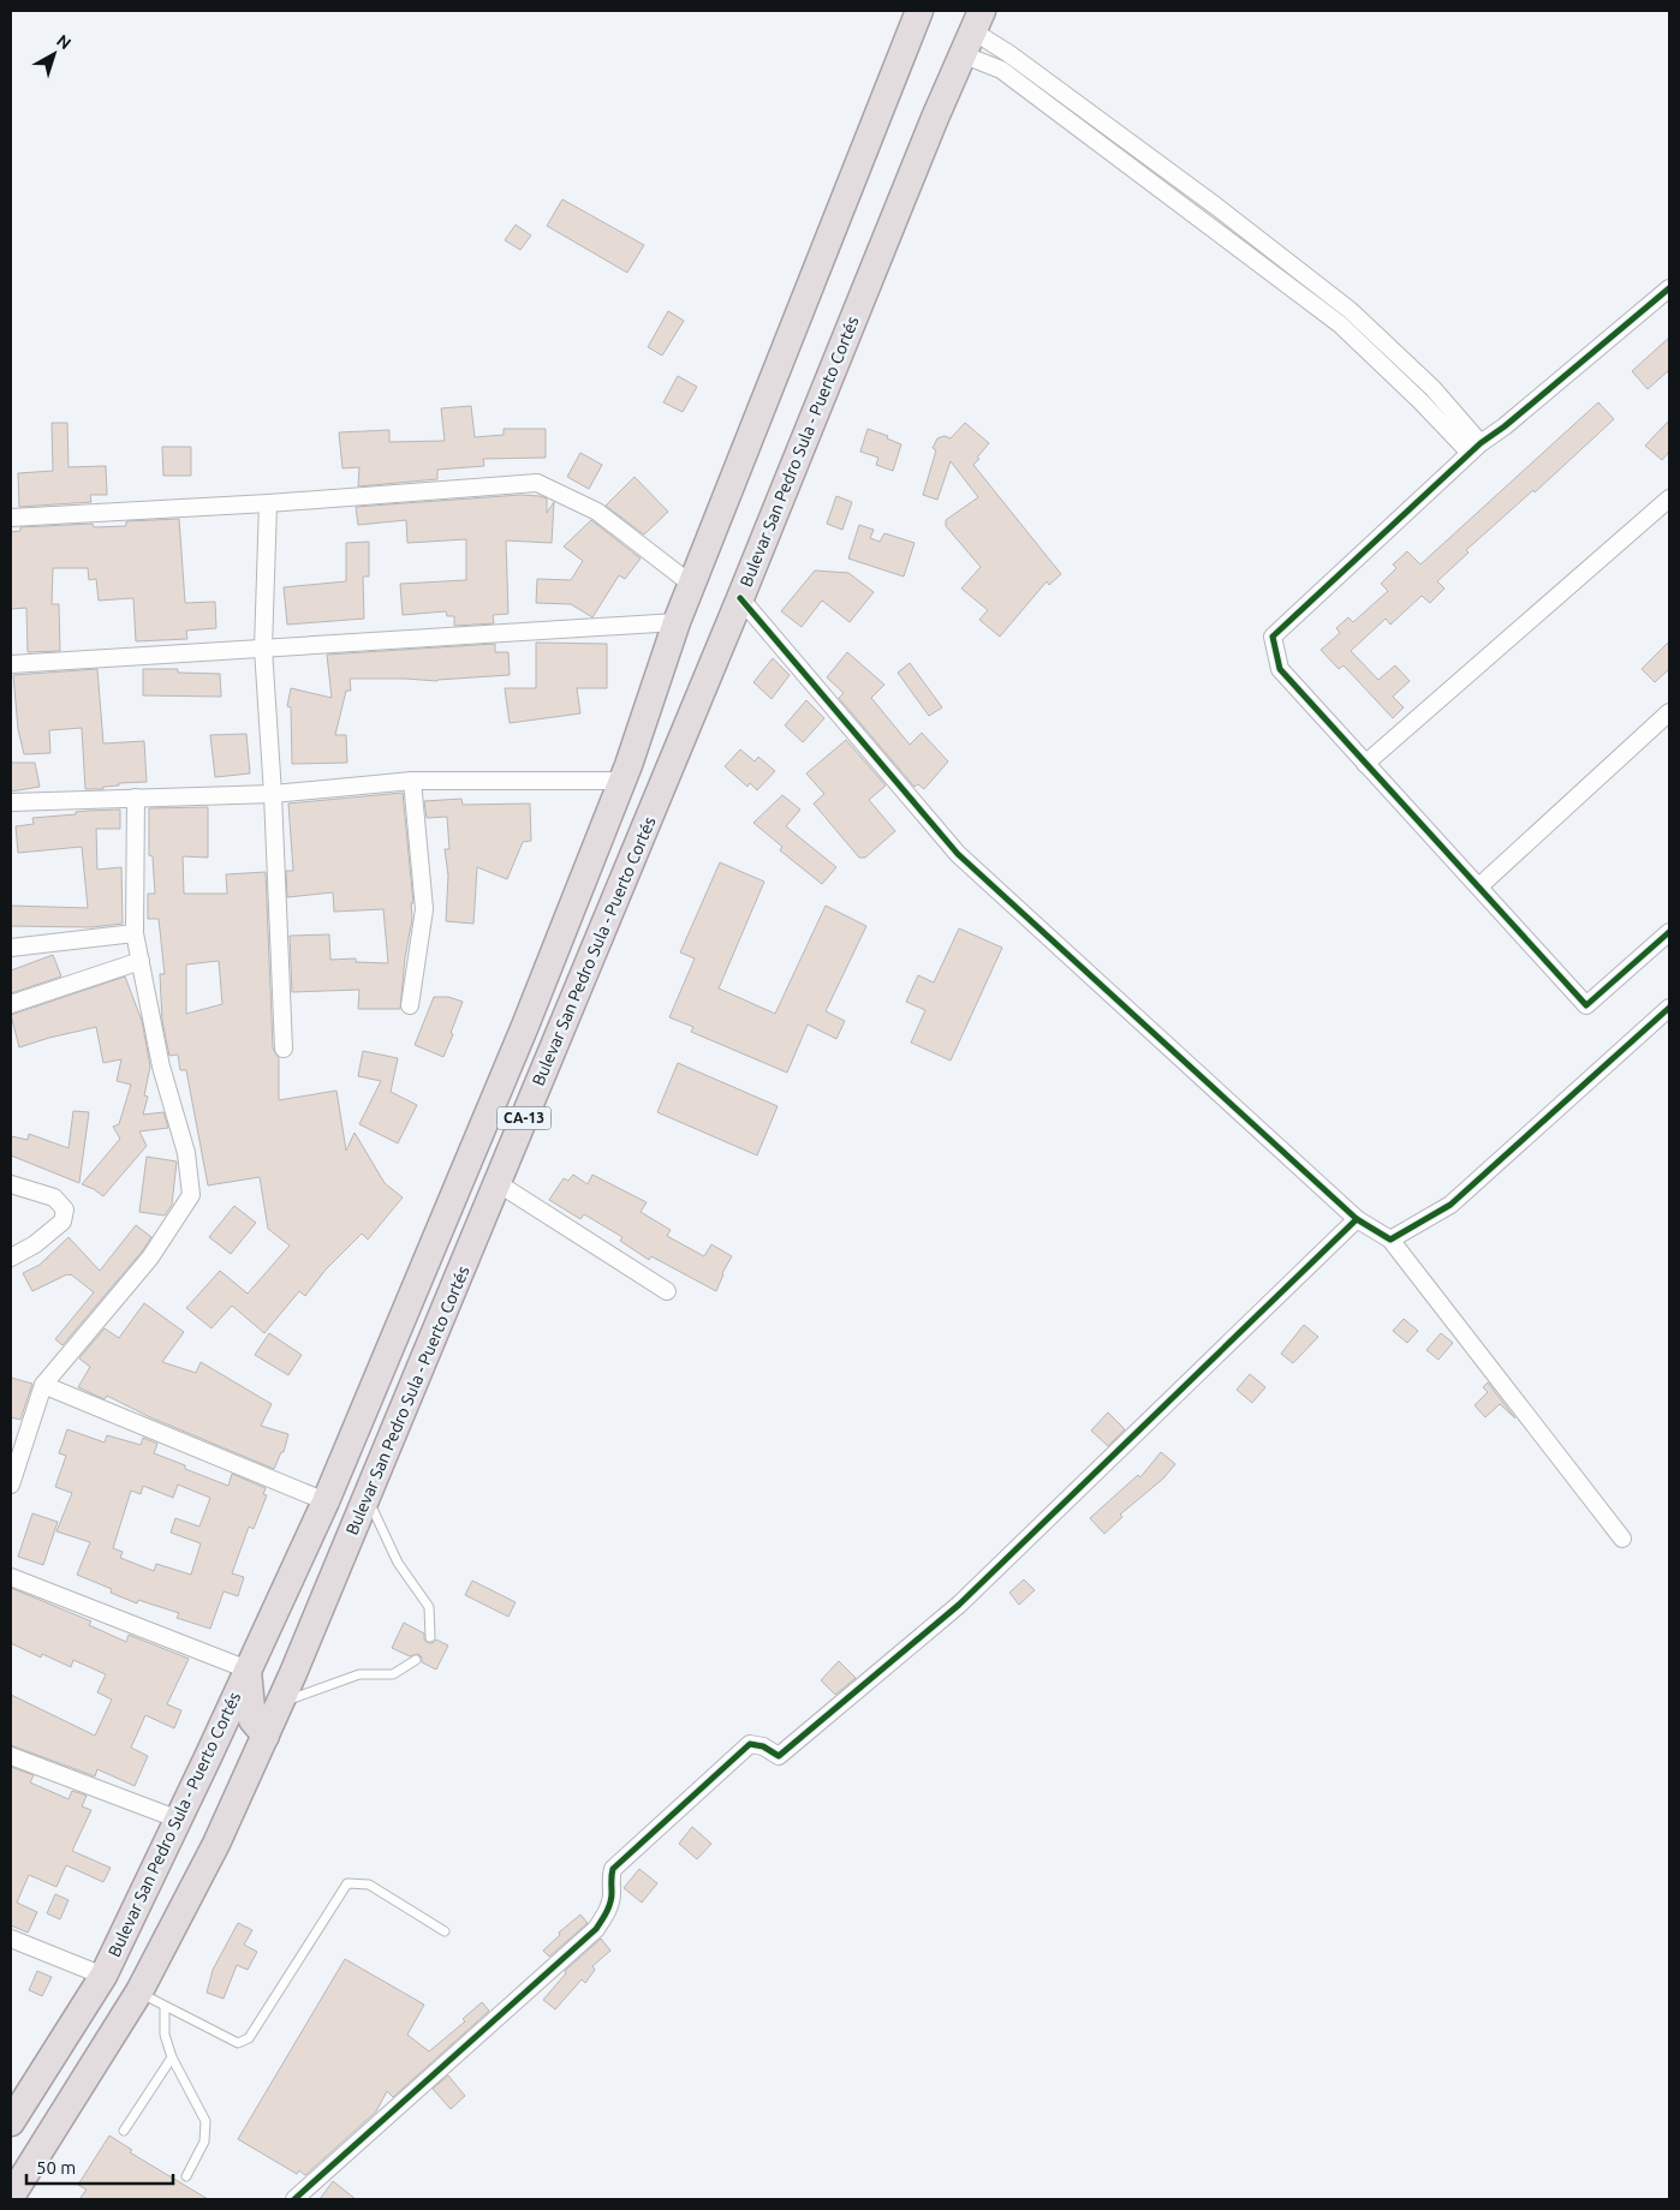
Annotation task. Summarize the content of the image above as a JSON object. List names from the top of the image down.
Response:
{
  "streets": {
    "highway": ["Bulevar San Pedro Sula - Puerto Cortés", "CA-13"]
  },
  "scale_bar": "50 m",
  "north": "top right"
}
